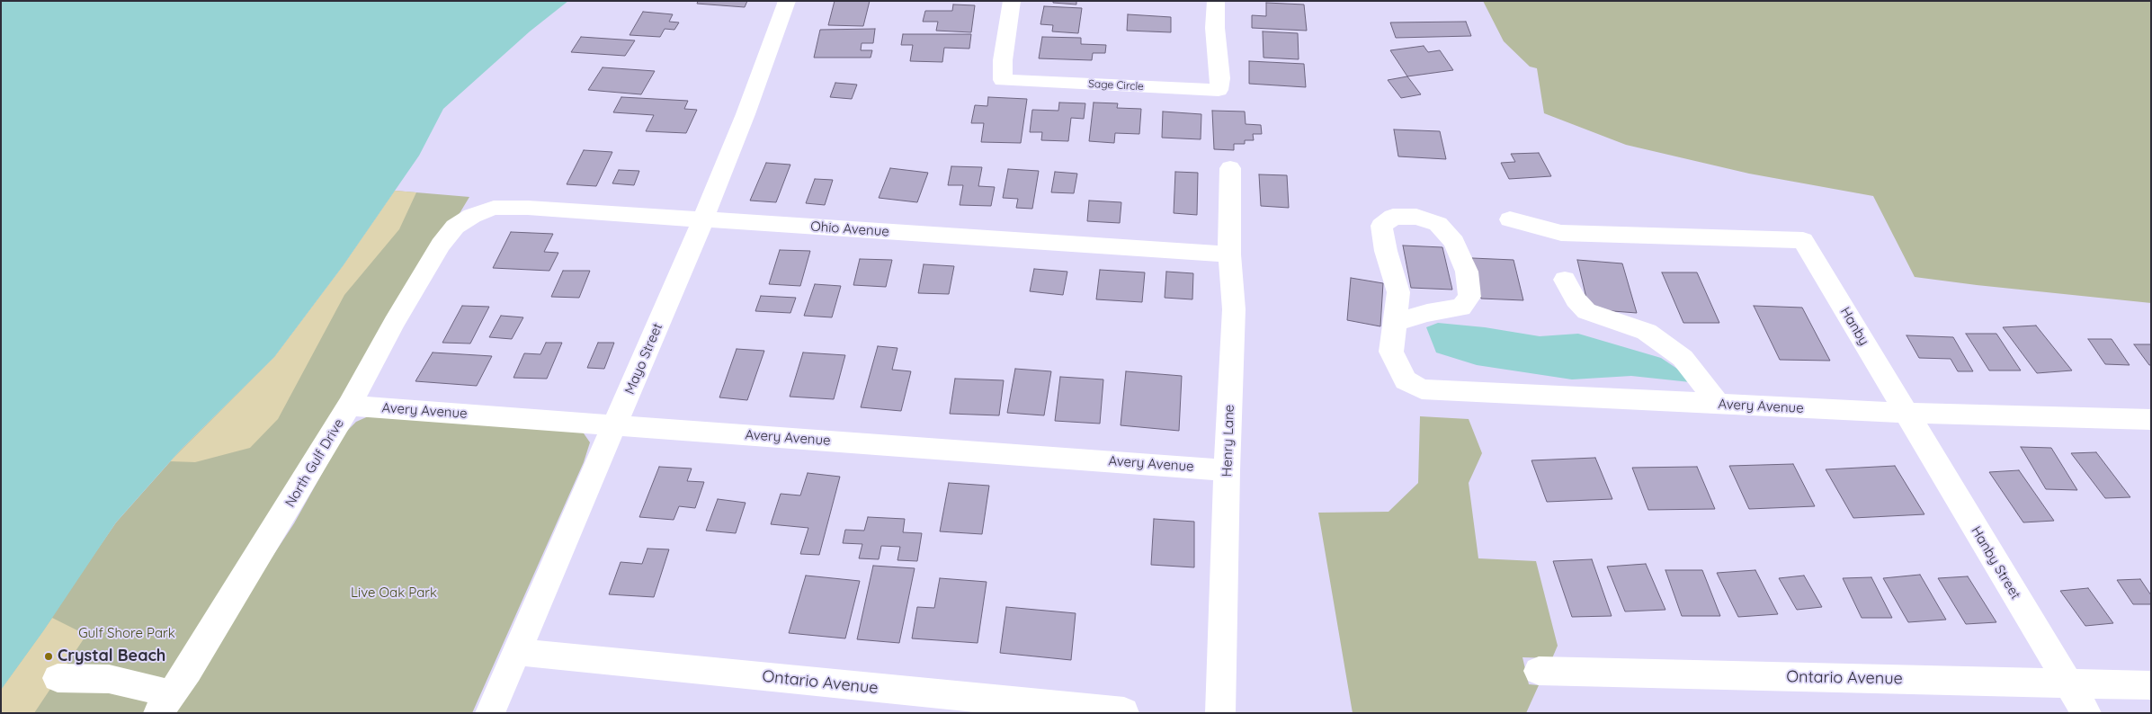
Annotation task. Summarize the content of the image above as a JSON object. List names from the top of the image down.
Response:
{
  "streets": {
    "street": [
      "Sage Circle",
      "Ohio Avenue",
      "Hanby",
      "Mayo Street",
      "Avery Avenue",
      "Henry Lane",
      "North Gulf Drive",
      "Hanby Street",
      "Ontario Avenue"
    ]
  },
  "crossings": [
    ["Ohio Avenue", "Mayo Street"],
    ["Ohio Avenue", "Henry Lane"],
    ["Ohio Avenue", "North Gulf Drive"],
    ["Hanby", "Avery Avenue"],
    ["Hanby", "Hanby Street"],
    ["Mayo Street", "Avery Avenue"],
    ["Mayo Street", "Ontario Avenue"],
    ["Avery Avenue", "Henry Lane"],
    ["Avery Avenue", "North Gulf Drive"],
    ["Avery Avenue", "Hanby Street"],
    ["Hanby Street", "Ontario Avenue"]
  ],
  "parks": ["Live Oak Park", "Gulf Shore Park"],
  "places": ["Crystal Beach"]
}
